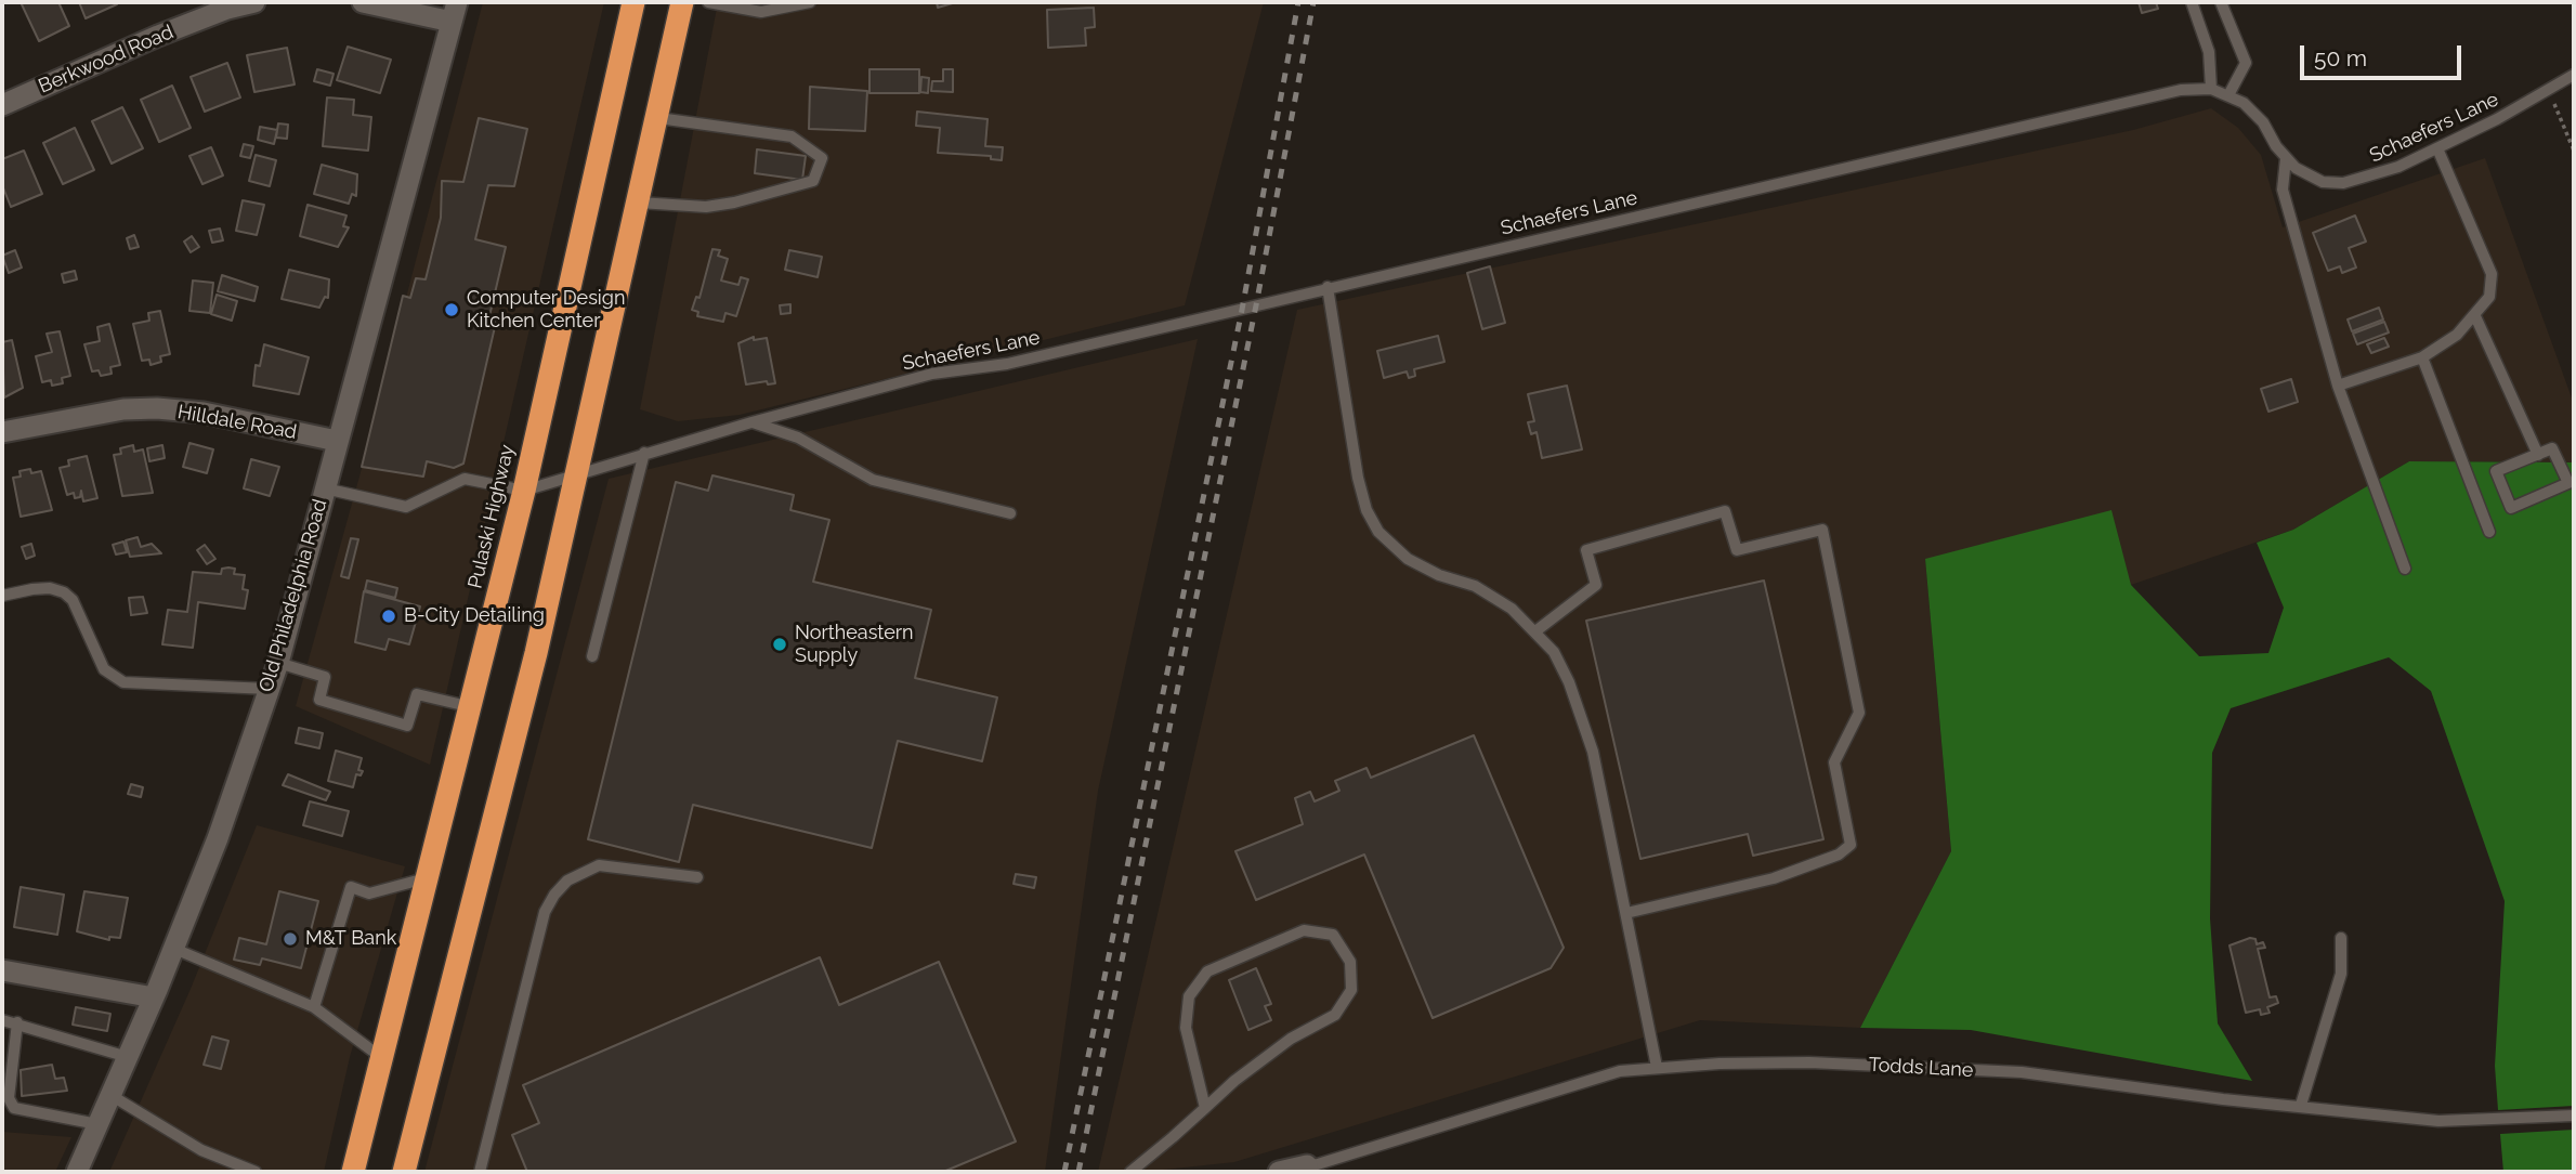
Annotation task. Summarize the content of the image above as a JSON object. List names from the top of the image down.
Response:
{
  "streets": {
    "highway": ["Pulaski Highway"],
    "street": [
      "Berkwood Road",
      "Hilldale Road",
      "Old Philadelphia Road",
      "Todds Lane"
    ],
    "lane": ["Schaefers Lane"]
  },
  "crossings": [
    ["Schaefers Lane", "Pulaski Highway"],
    ["Hilldale Road", "Old Philadelphia Road"]
  ],
  "places": [
    "Computer Design Kitchen Center",
    "B-City Detailing",
    "Northeastern Supply",
    "M&T Bank"
  ],
  "scale_bar": "50 m"
}
